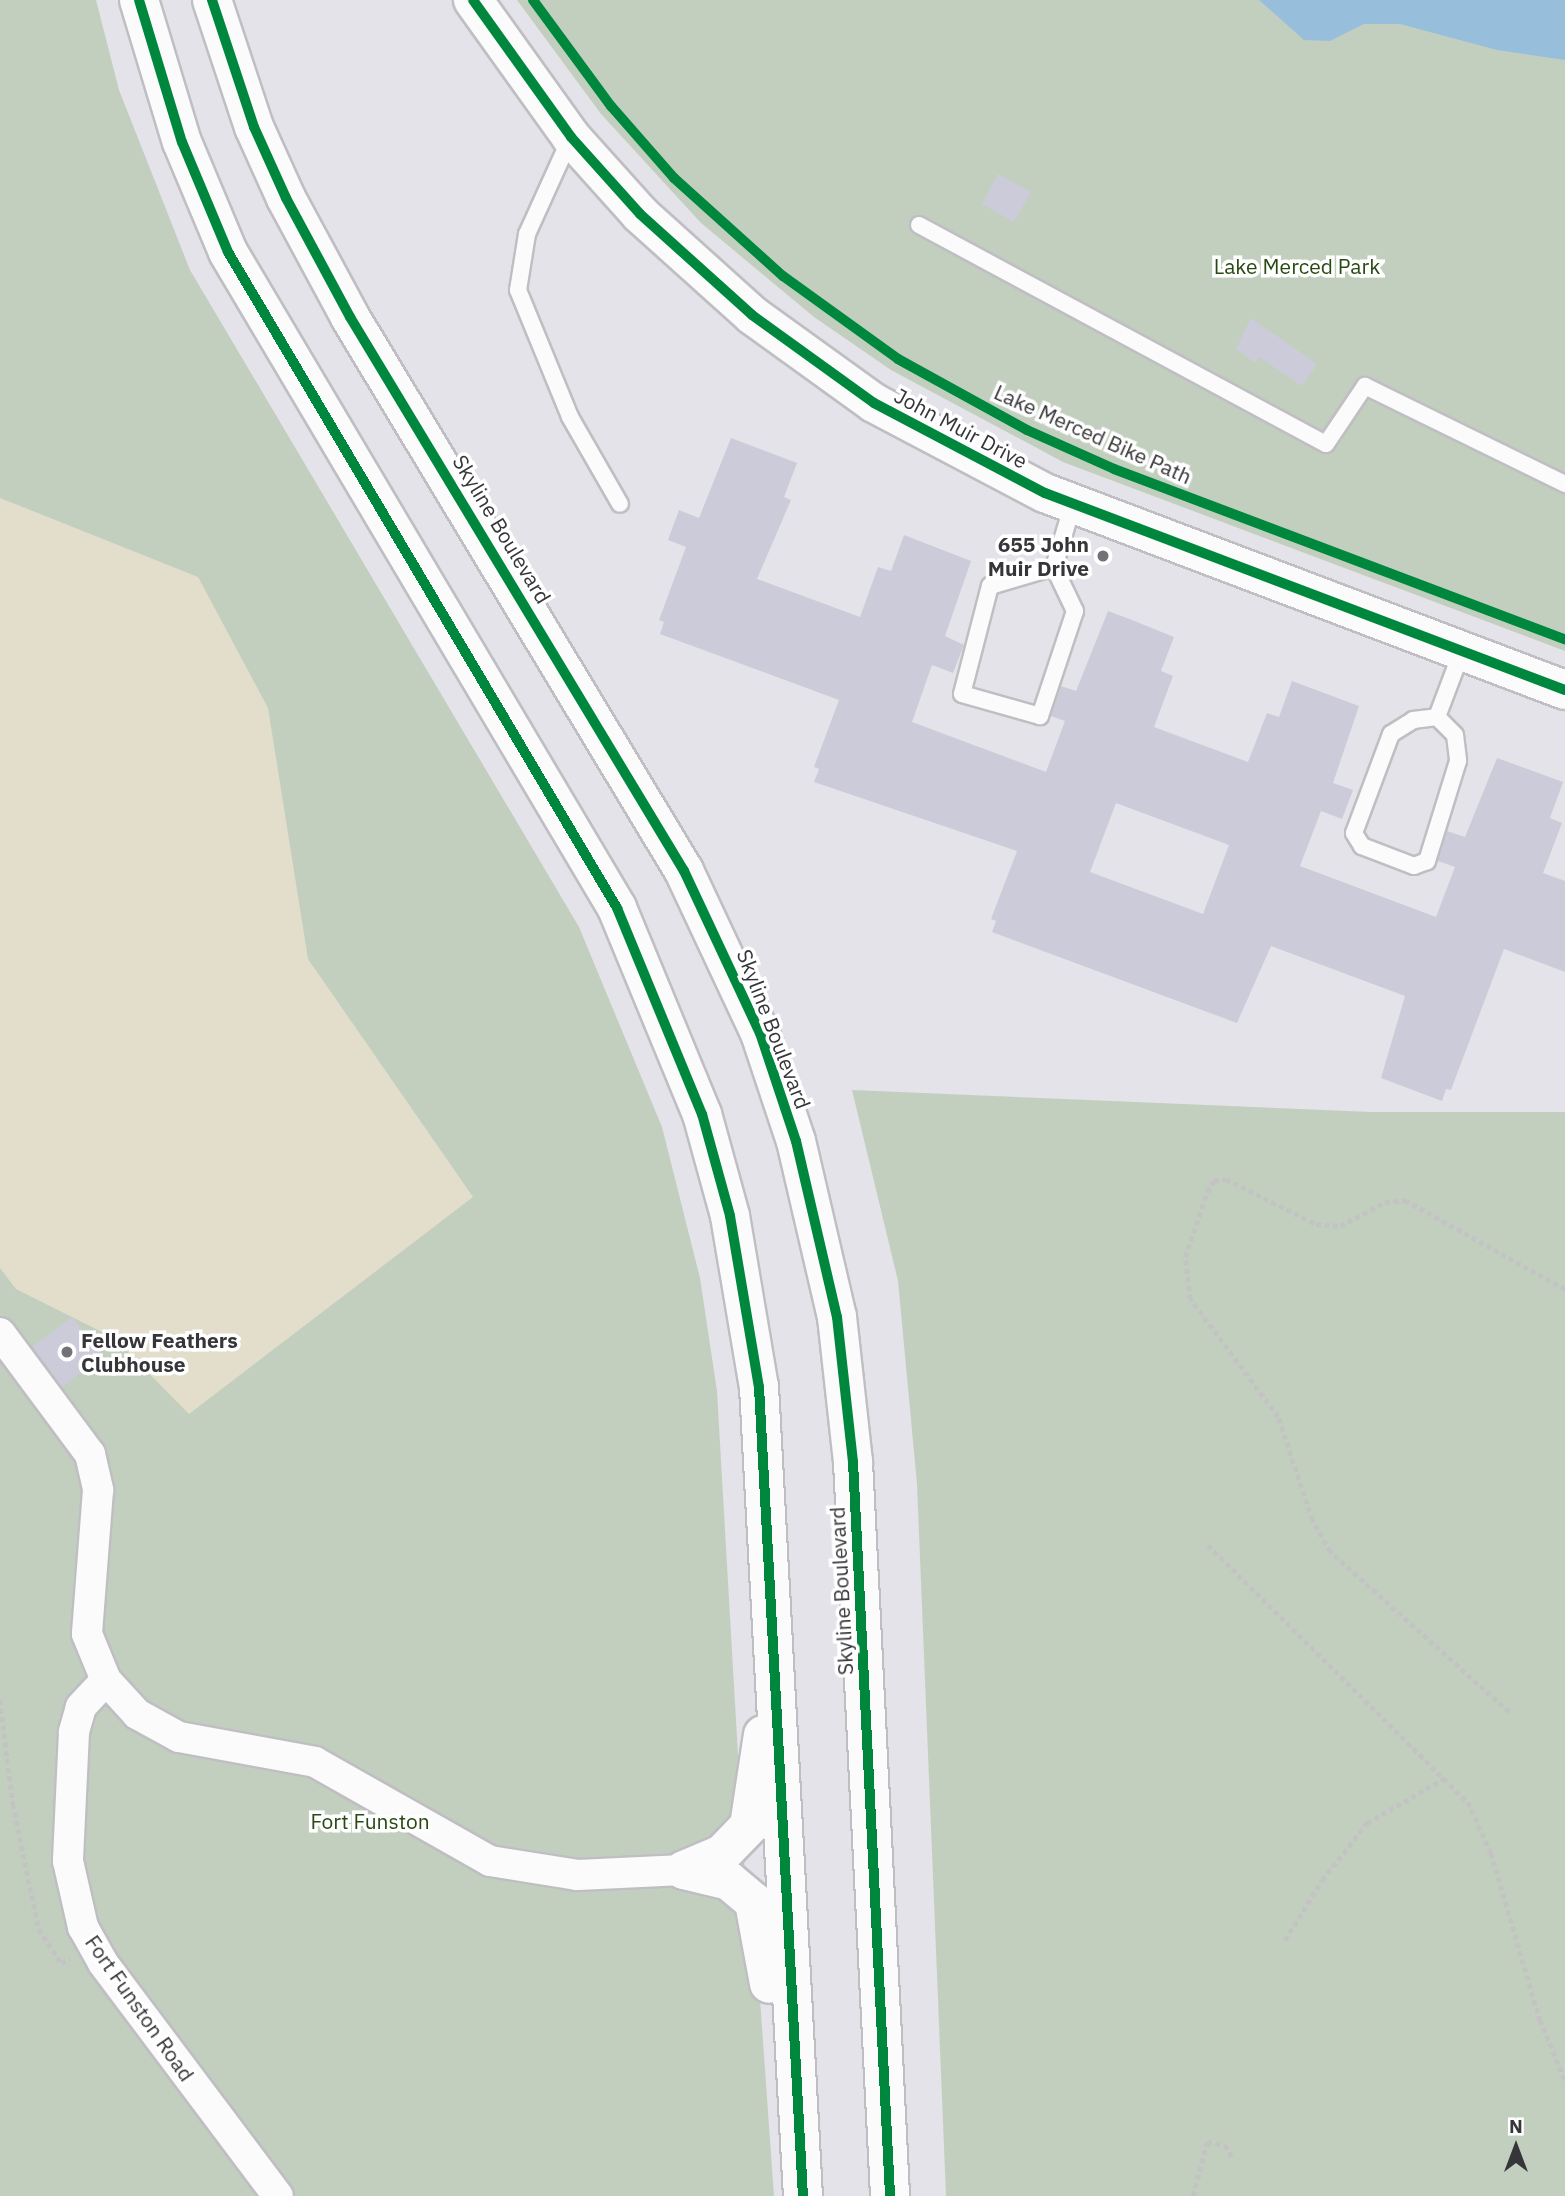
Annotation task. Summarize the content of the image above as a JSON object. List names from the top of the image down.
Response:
{
  "streets": {
    "main road": ["John Muir Drive", "Skyline Boulevard"],
    "street": ["Fort Funston Road"],
    "cycle path": ["Lake Merced Bike Path"]
  },
  "parks": ["Lake Merced Park", "Fort Funston"],
  "places": ["655 John Muir Drive", "Fellow Feathers Clubhouse"],
  "north": "top"
}
